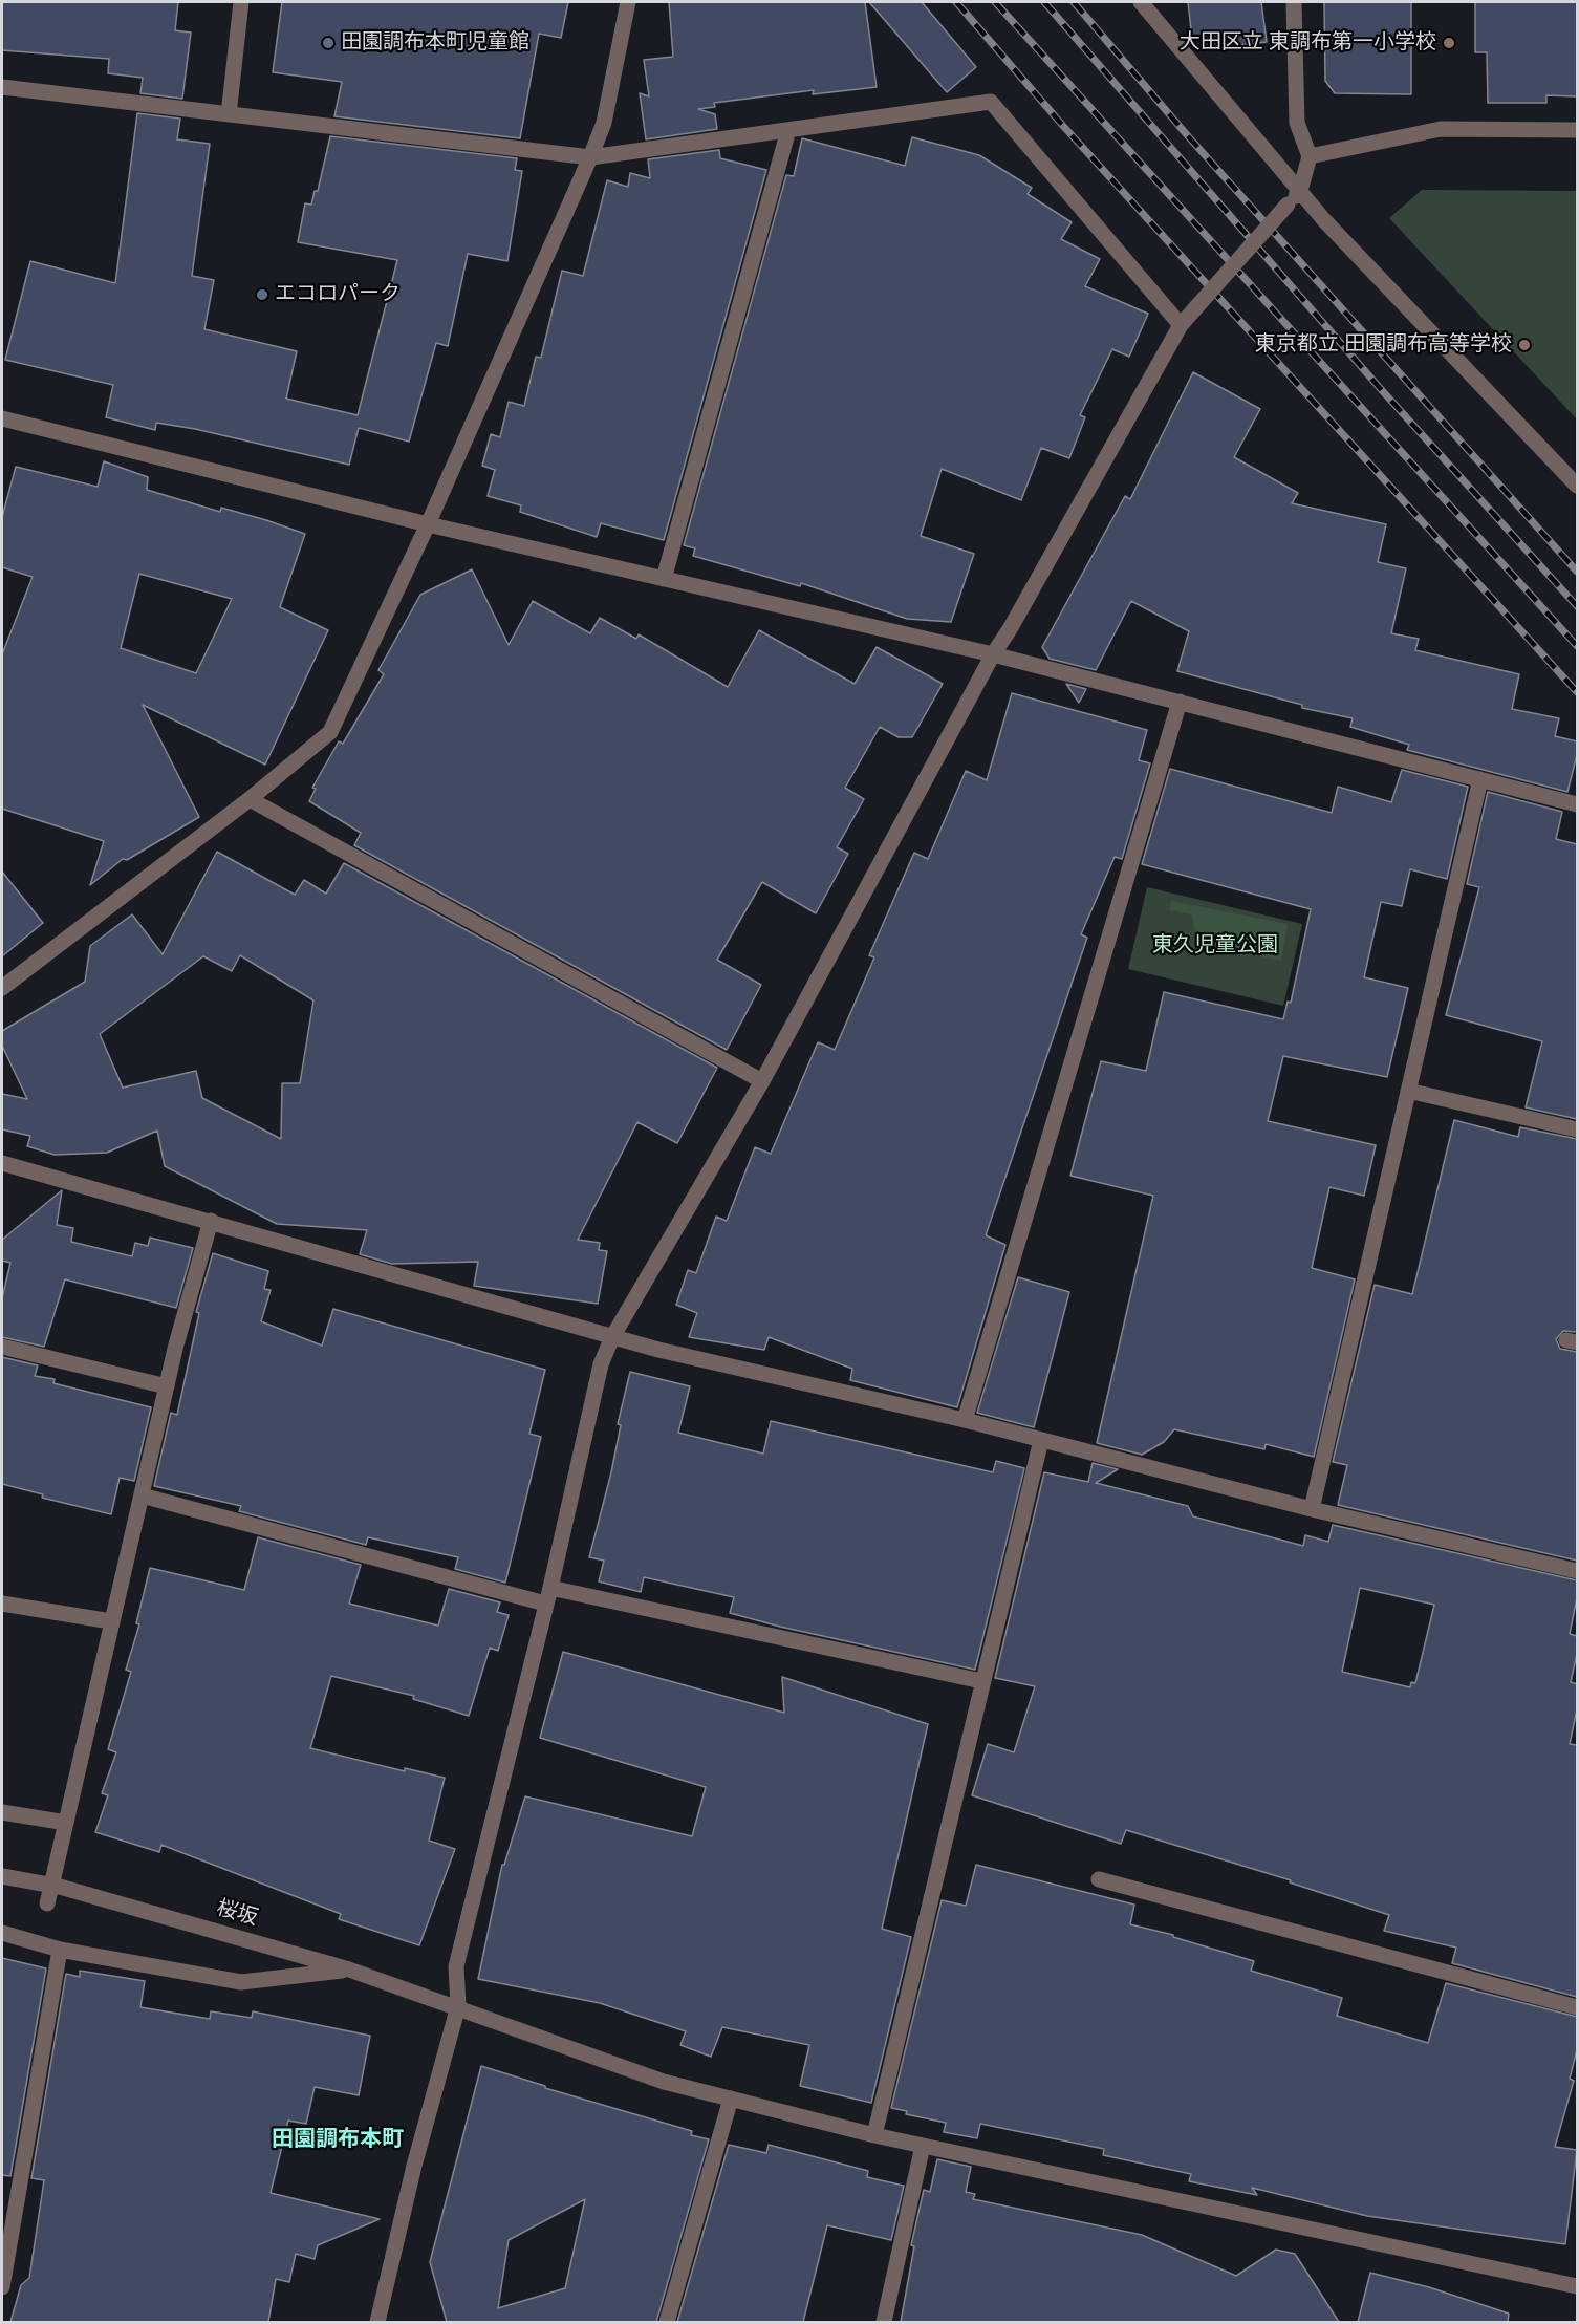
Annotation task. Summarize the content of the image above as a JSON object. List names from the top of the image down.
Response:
{
  "streets": {
    "street": ["桜坂"]
  },
  "districts": ["田園調布本町"],
  "parks": ["東久児童公園"],
  "places": [
    "田園調布本町児童館",
    "大田区立 東調布第一小学校",
    "エコロパーク",
    "東京都立 田園調布高等学校"
  ]
}
